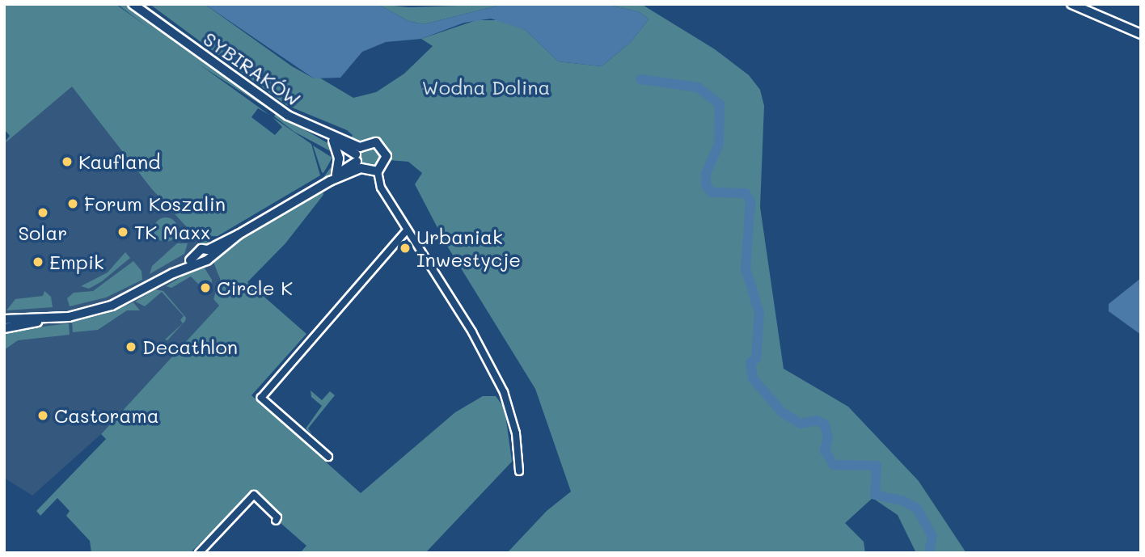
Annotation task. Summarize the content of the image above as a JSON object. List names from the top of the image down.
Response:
{
  "streets": {
    "street": ["SYBIRAKÓW"]
  },
  "parks": ["Wodna Dolina"],
  "places": [
    "Kaufland",
    "Forum Koszalin",
    "Solar",
    "TK Maxx",
    "Urbaniak Inwestycje",
    "Empik",
    "Circle K",
    "Decathlon",
    "Castorama"
  ]
}
